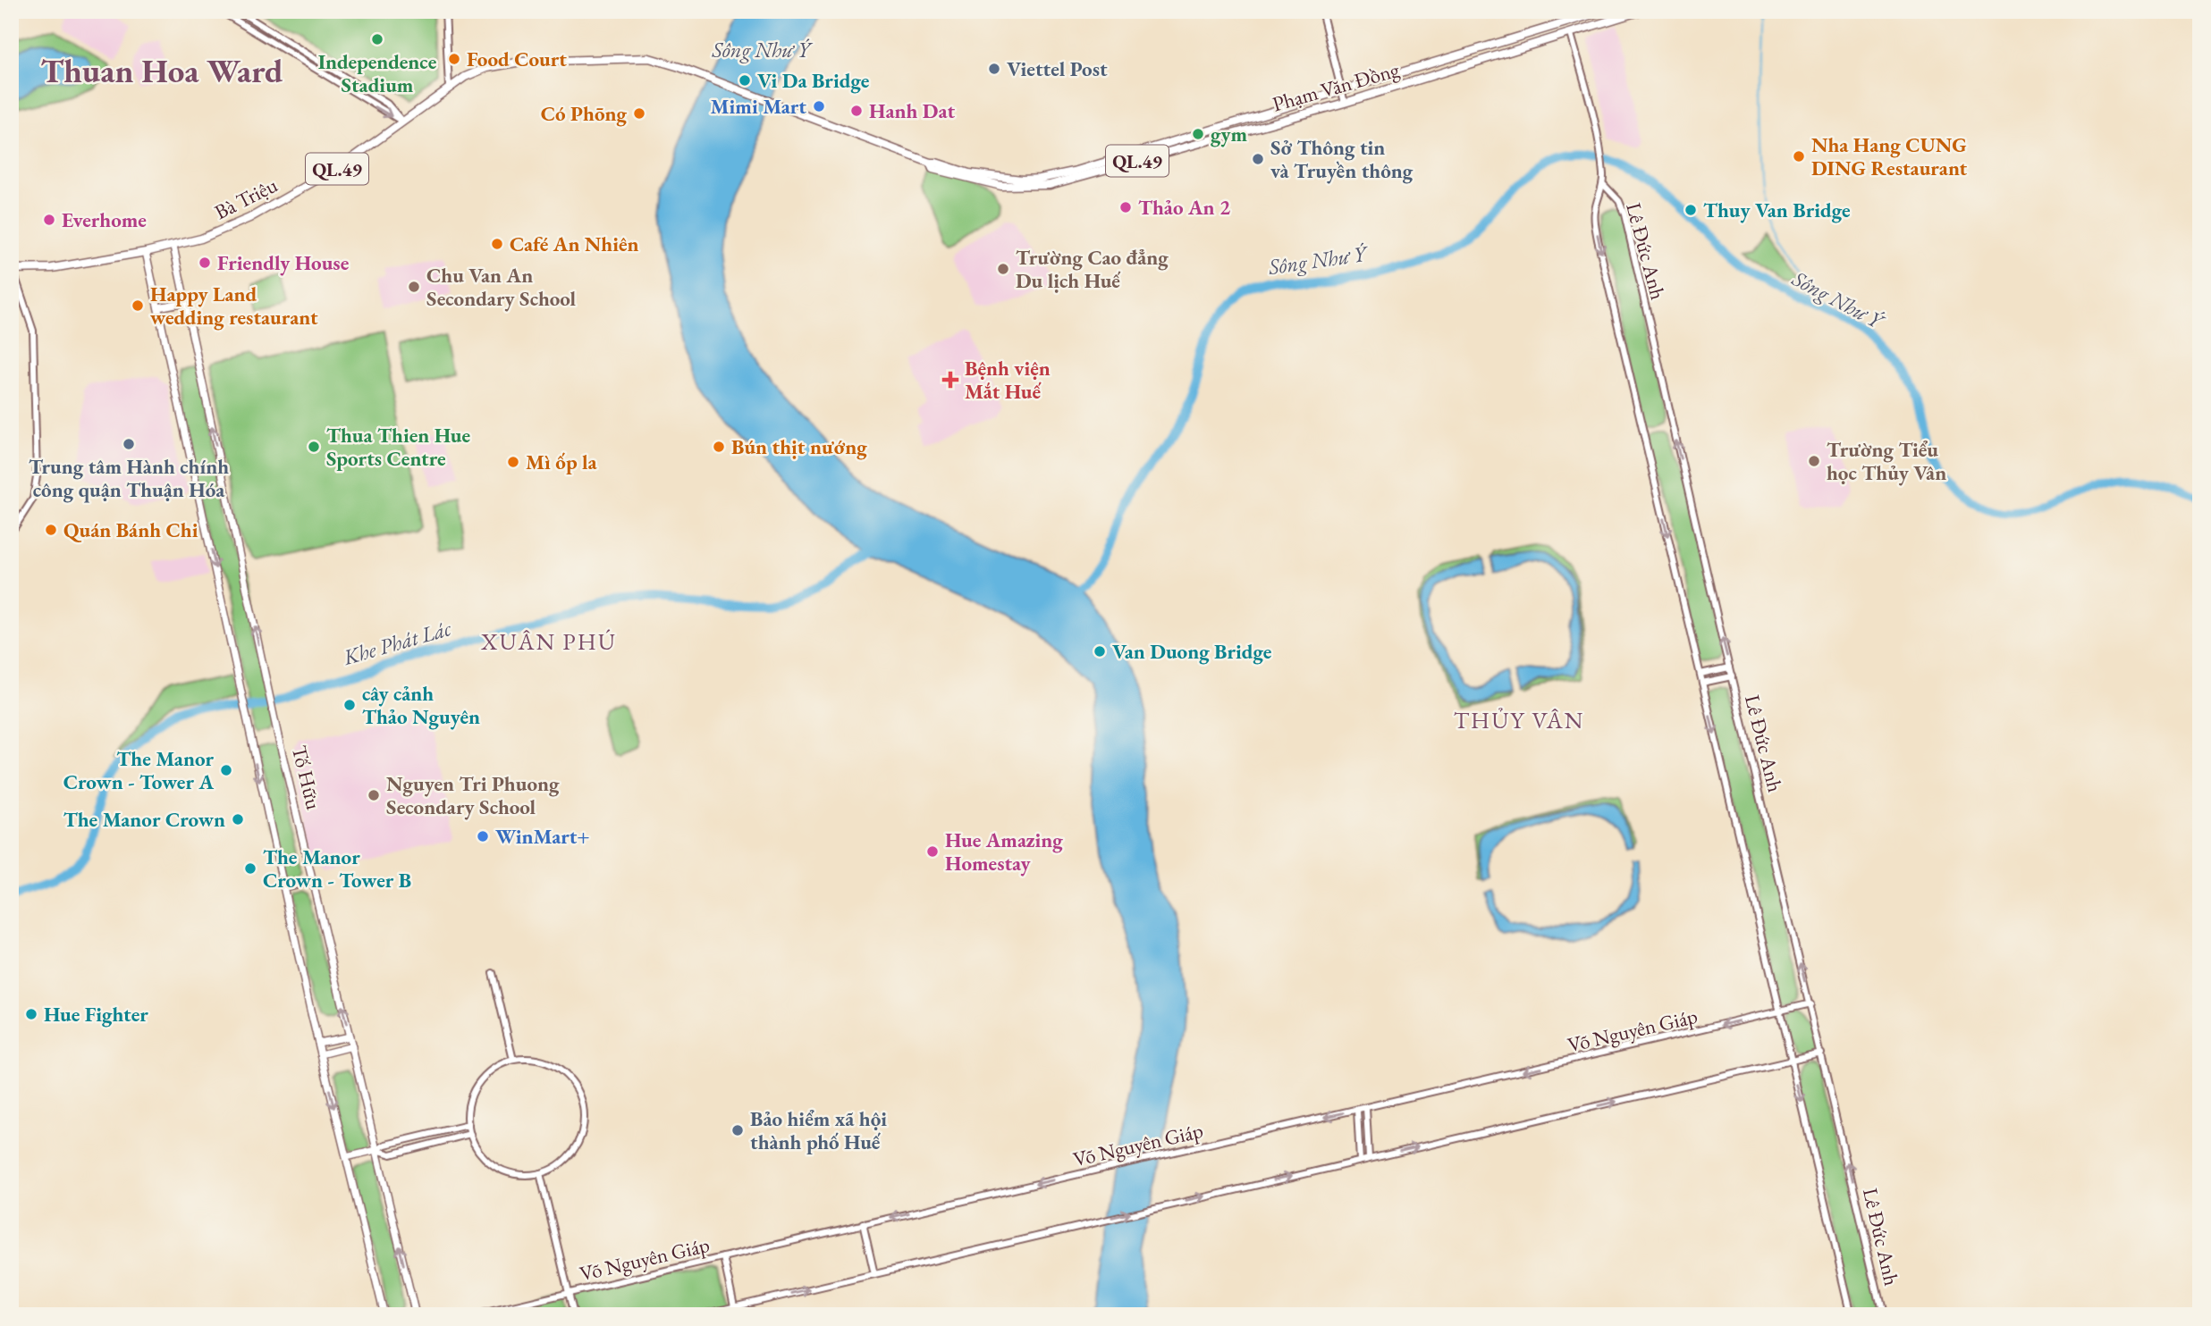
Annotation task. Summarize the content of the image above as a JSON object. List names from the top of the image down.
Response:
{
  "streets": {
    "main road": [
      "Phạm Văn Đồng",
      "QL.49",
      "Bà Triệu",
      "Tố Hữu"
    ],
    "street": ["Lê Đức Anh", "Võ Nguyên Giáp"]
  },
  "crossings": [
    ["Phạm Văn Đồng", "Bà Triệu"],
    ["Phạm Văn Đồng", "Lê Đức Anh"],
    ["Bà Triệu", "Tố Hữu"],
    ["Lê Đức Anh", "Võ Nguyên Giáp"]
  ],
  "one_way": ["Võ Nguyên Giáp"],
  "districts": ["Thuan Hoa Ward", "XUÂN PHÚ", "THỦY VÂN"],
  "water": ["Sông Như Ý", "Khe Phát Lác"],
  "places": {
    "other": [
      "Independence Stadium",
      "Food Court",
      "Viettel Post",
      "Vi Da Bridge",
      "Mimi Mart",
      "Hanh Dat",
      "Có Phōng",
      "gym",
      "Nha Hang CUNG DING Restaurant",
      "Sở Thông tin và Truyền thông",
      "Thảo An 2",
      "Thuy Van Bridge",
      "Everhome",
      "Café An Nhiên",
      "Friendly House",
      "Trường Cao đẳng Du lịch Huế",
      "Chu Van An Secondary School",
      "Happy Land wedding restaurant",
      "Trung tâm Hành chính công quận Thuận Hóa",
      "Thua Thien Hue Sports Centre",
      "Bún thịt nướng",
      "Trường Tiểu học Thủy Vân",
      "Mì ốp la",
      "Quán Bánh Chi",
      "Van Duong Bridge",
      "cây cảnh Thảo Nguyên",
      "The Manor Crown - Tower A",
      "Nguyen Tri Phuong Secondary School",
      "The Manor Crown",
      "WinMart+",
      "Hue Amazing Homestay",
      "The Manor Crown - Tower B",
      "Hue Fighter",
      "Bảo hiểm xã hội thành phố Huế"
    ],
    "health": ["Bệnh viện Mắt Huế"]
  }
}
